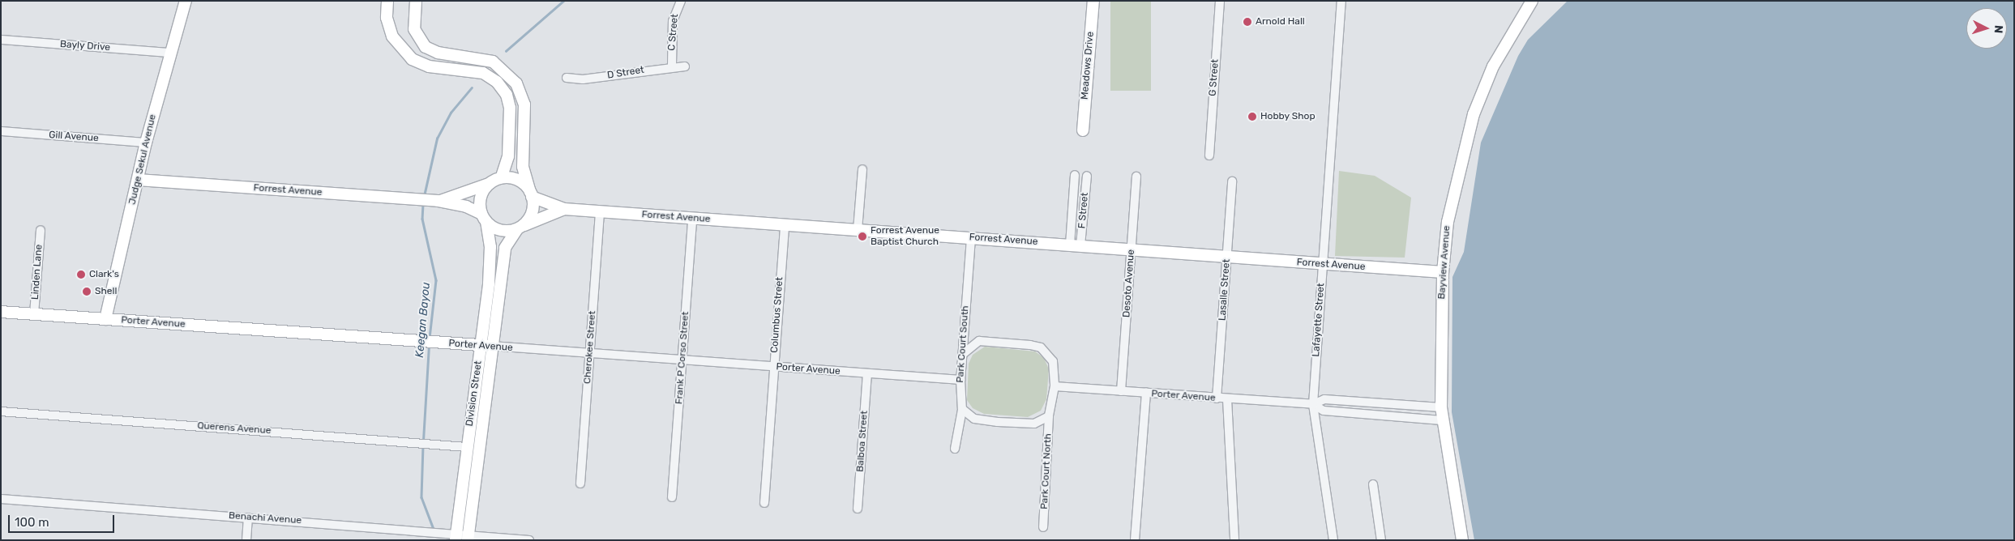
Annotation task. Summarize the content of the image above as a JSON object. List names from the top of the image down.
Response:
{
  "streets": {
    "street": [
      "C Street",
      "Bayly Drive",
      "Meadows Drive",
      "D Street",
      "G Street",
      "Gill Avenue",
      "Judge Sekul Avenue",
      "Forrest Avenue",
      "F Street",
      "Bayview Avenue",
      "Linden Lane",
      "Desoto Avenue",
      "Lasalle Street",
      "Columbus Street",
      "Lafayette Street",
      "Porter Avenue",
      "Park Court South",
      "Cherokee Street",
      "Frank P Corso Street",
      "Division Street",
      "Querens Avenue",
      "Balboa Street",
      "Park Court North",
      "Benachi Avenue"
    ]
  },
  "crossings": [
    ["C Street", "D Street"],
    ["Bayly Drive", "Judge Sekul Avenue"],
    ["Gill Avenue", "Judge Sekul Avenue"],
    ["Judge Sekul Avenue", "Forrest Avenue"],
    ["Judge Sekul Avenue", "Porter Avenue"],
    ["Forrest Avenue", "F Street"],
    ["Forrest Avenue", "Bayview Avenue"],
    ["Forrest Avenue", "Desoto Avenue"],
    ["Forrest Avenue", "Lasalle Street"],
    ["Forrest Avenue", "Columbus Street"],
    ["Forrest Avenue", "Lafayette Street"],
    ["Forrest Avenue", "Park Court South"],
    ["Forrest Avenue", "Cherokee Street"],
    ["Forrest Avenue", "Frank P Corso Street"],
    ["Forrest Avenue", "Division Street"],
    ["Bayview Avenue", "Porter Avenue"],
    ["Linden Lane", "Porter Avenue"],
    ["Desoto Avenue", "Porter Avenue"],
    ["Lasalle Street", "Porter Avenue"],
    ["Columbus Street", "Porter Avenue"],
    ["Lafayette Street", "Porter Avenue"],
    ["Porter Avenue", "Park Court South"],
    ["Porter Avenue", "Cherokee Street"],
    ["Porter Avenue", "Frank P Corso Street"],
    ["Porter Avenue", "Division Street"],
    ["Porter Avenue", "Balboa Street"],
    ["Porter Avenue", "Park Court North"],
    ["Park Court South", "Park Court North"],
    ["Division Street", "Querens Avenue"],
    ["Division Street", "Benachi Avenue"]
  ],
  "water": ["Keegan Bayou"],
  "places": [
    "Arnold Hall",
    "Hobby Shop",
    "Forrest Avenue Baptist Church",
    "Clark's",
    "Shell"
  ],
  "scale_bar": "100 m",
  "north": "right"
}
